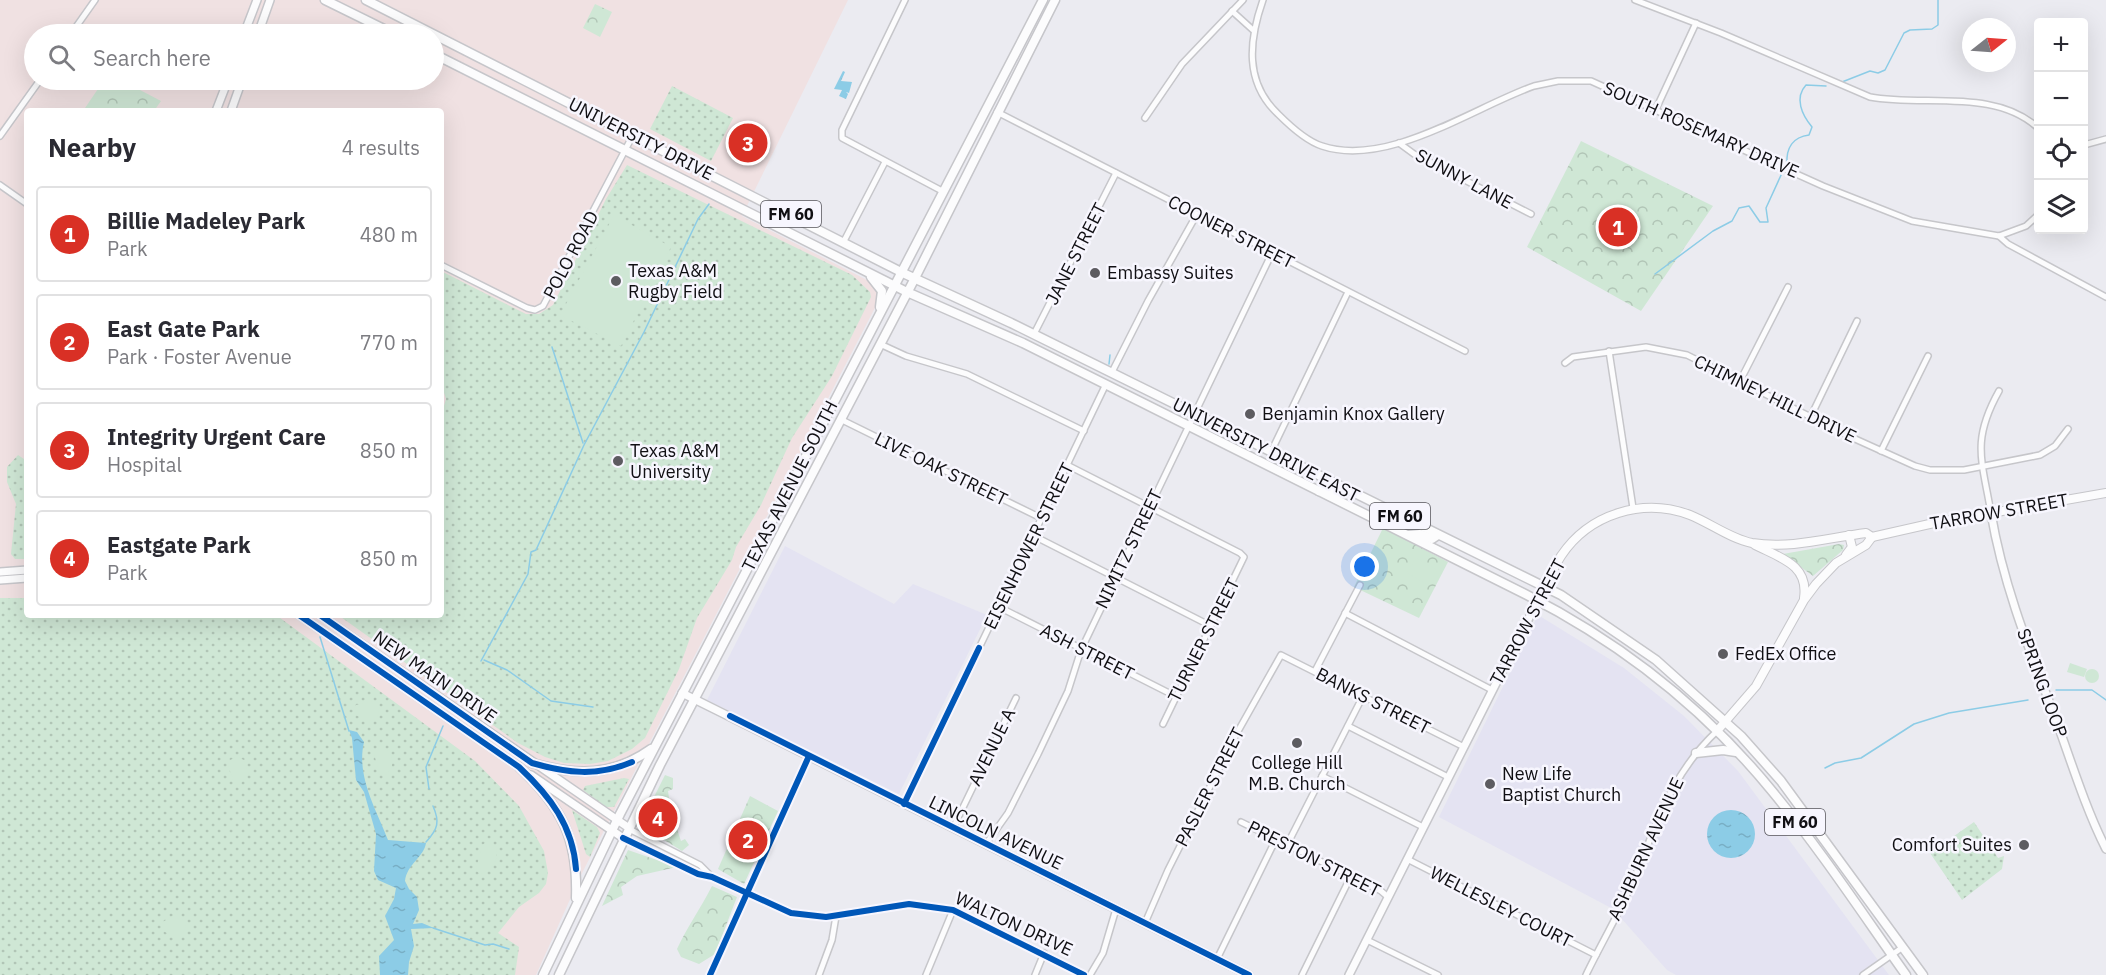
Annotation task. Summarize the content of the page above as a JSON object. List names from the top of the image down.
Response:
{
  "streets": {
    "main road": [
      "UNIVERSITY DRIVE",
      "FM 60",
      "UNIVERSITY DRIVE EAST",
      "TEXAS AVENUE SOUTH",
      "TARROW STREET"
    ],
    "street": [
      "SOUTH ROSEMARY DRIVE",
      "SUNNY LANE",
      "COONER STREET",
      "JANE STREET",
      "POLO ROAD",
      "CHIMNEY HILL DRIVE",
      "LIVE OAK STREET",
      "EISENHOWER STREET",
      "NIMITZ STREET",
      "TURNER STREET",
      "ASH STREET",
      "NEW MAIN DRIVE",
      "SPRING LOOP",
      "BANKS STREET",
      "AVENUE A",
      "PASLER STREET",
      "LINCOLN AVENUE",
      "ASHBURN AVENUE",
      "PRESTON STREET",
      "WELLESLEY COURT",
      "WALTON DRIVE"
    ]
  },
  "crossings": [
    ["SOUTH ROSEMARY DRIVE", "SUNNY LANE"],
    ["UNIVERSITY DRIVE", "POLO ROAD"],
    ["UNIVERSITY DRIVE", "UNIVERSITY DRIVE EAST"],
    ["UNIVERSITY DRIVE", "TEXAS AVENUE SOUTH"],
    ["COONER STREET", "JANE STREET"],
    ["COONER STREET", "TEXAS AVENUE SOUTH"],
    ["COONER STREET", "NIMITZ STREET"],
    ["JANE STREET", "UNIVERSITY DRIVE EAST"],
    ["UNIVERSITY DRIVE EAST", "TEXAS AVENUE SOUTH"],
    ["UNIVERSITY DRIVE EAST", "TARROW STREET"],
    ["UNIVERSITY DRIVE EAST", "EISENHOWER STREET"],
    ["UNIVERSITY DRIVE EAST", "NIMITZ STREET"],
    ["UNIVERSITY DRIVE EAST", "ASHBURN AVENUE"],
    ["LIVE OAK STREET", "TEXAS AVENUE SOUTH"],
    ["LIVE OAK STREET", "EISENHOWER STREET"],
    ["TEXAS AVENUE SOUTH", "NEW MAIN DRIVE"],
    ["TEXAS AVENUE SOUTH", "LINCOLN AVENUE"],
    ["TEXAS AVENUE SOUTH", "WALTON DRIVE"],
    ["TARROW STREET", "SPRING LOOP"],
    ["TARROW STREET", "BANKS STREET"],
    ["TARROW STREET", "PRESTON STREET"],
    ["TARROW STREET", "WELLESLEY COURT"],
    ["EISENHOWER STREET", "ASH STREET"],
    ["EISENHOWER STREET", "LINCOLN AVENUE"],
    ["NIMITZ STREET", "TURNER STREET"],
    ["NIMITZ STREET", "ASH STREET"],
    ["NIMITZ STREET", "LINCOLN AVENUE"],
    ["TURNER STREET", "ASH STREET"],
    ["BANKS STREET", "PASLER STREET"],
    ["AVENUE A", "LINCOLN AVENUE"],
    ["PASLER STREET", "LINCOLN AVENUE"],
    ["ASHBURN AVENUE", "WELLESLEY COURT"]
  ],
  "places": [
    "Embassy Suites",
    "Texas A&M Rugby Field",
    "Benjamin Knox Gallery",
    "Texas A&M University",
    "FedEx Office",
    "College Hill M.B. Church",
    "New Life Baptist Church",
    "Comfort Suites"
  ],
  "north": "right",
  "page": {
    "map_buttons": ["+", "−"],
    "search": "Search here",
    "heading": ["Nearby", "4 results"],
    "pins": [
      "3",
      "1",
      "4",
      "2"
    ],
    "list": [
      {
        "mark": "1",
        "name": "Billie Madeley Park",
        "note": "Park",
        "value": "480 m"
      },
      {
        "mark": "2",
        "name": "East Gate Park",
        "note": "Park · Foster Avenue",
        "value": "770 m"
      },
      {
        "mark": "3",
        "name": "Integrity Urgent Care",
        "note": "Hospital",
        "value": "850 m"
      },
      {
        "mark": "4",
        "name": "Eastgate Park",
        "note": "Park",
        "value": "850 m"
      }
    ]
  }
}
